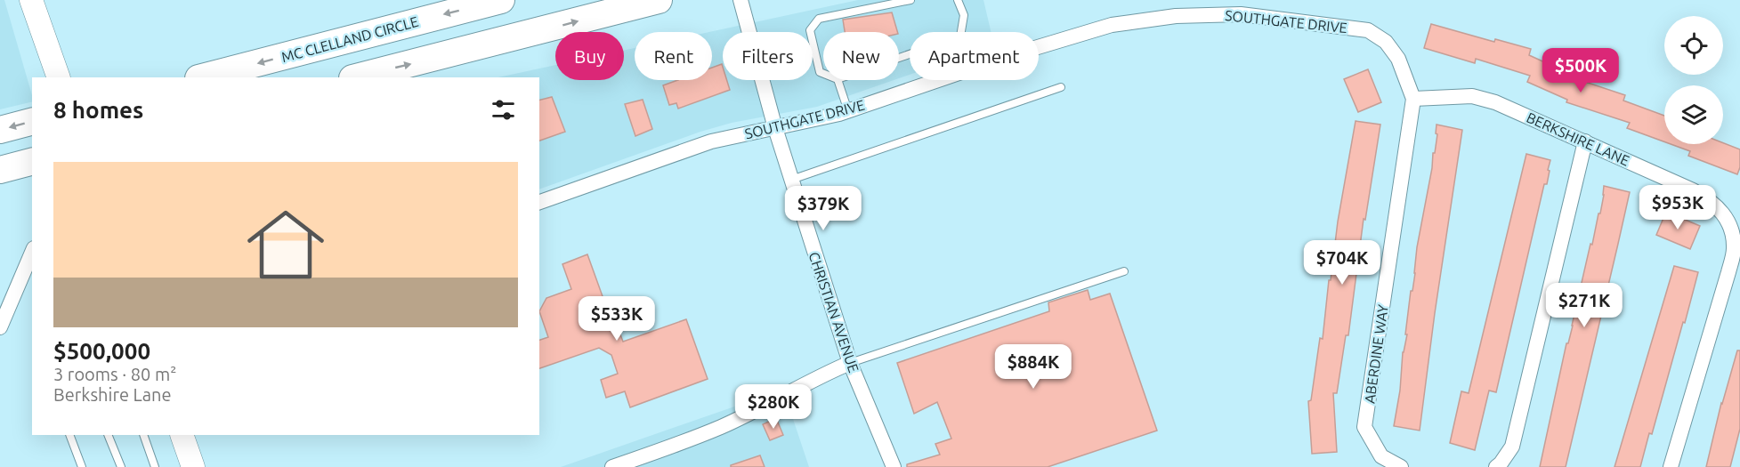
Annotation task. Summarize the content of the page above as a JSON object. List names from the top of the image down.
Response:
{
  "streets": {
    "highway": ["MC CLELLAND CIRCLE"],
    "street": [
      "SOUTHGATE DRIVE",
      "BERKSHIRE LANE",
      "CHRISTIAN AVENUE",
      "ABERDINE WAY"
    ]
  },
  "crossings": [
    ["SOUTHGATE DRIVE", "BERKSHIRE LANE"],
    ["SOUTHGATE DRIVE", "CHRISTIAN AVENUE"],
    ["SOUTHGATE DRIVE", "ABERDINE WAY"],
    ["BERKSHIRE LANE", "ABERDINE WAY"]
  ],
  "page": {
    "chip": [
      "Buy",
      "Rent",
      "Filters",
      "New",
      "Apartment"
    ],
    "price": [
      "$500K",
      "$953K",
      "$379K",
      "$704K",
      "$271K",
      "$533K",
      "$884K",
      "$280K"
    ],
    "heading": "8 homes",
    "list": [
      {
        "name": "$500,000",
        "note": "3 rooms · 80 m² · Berkshire Lane"
      }
    ]
  }
}
